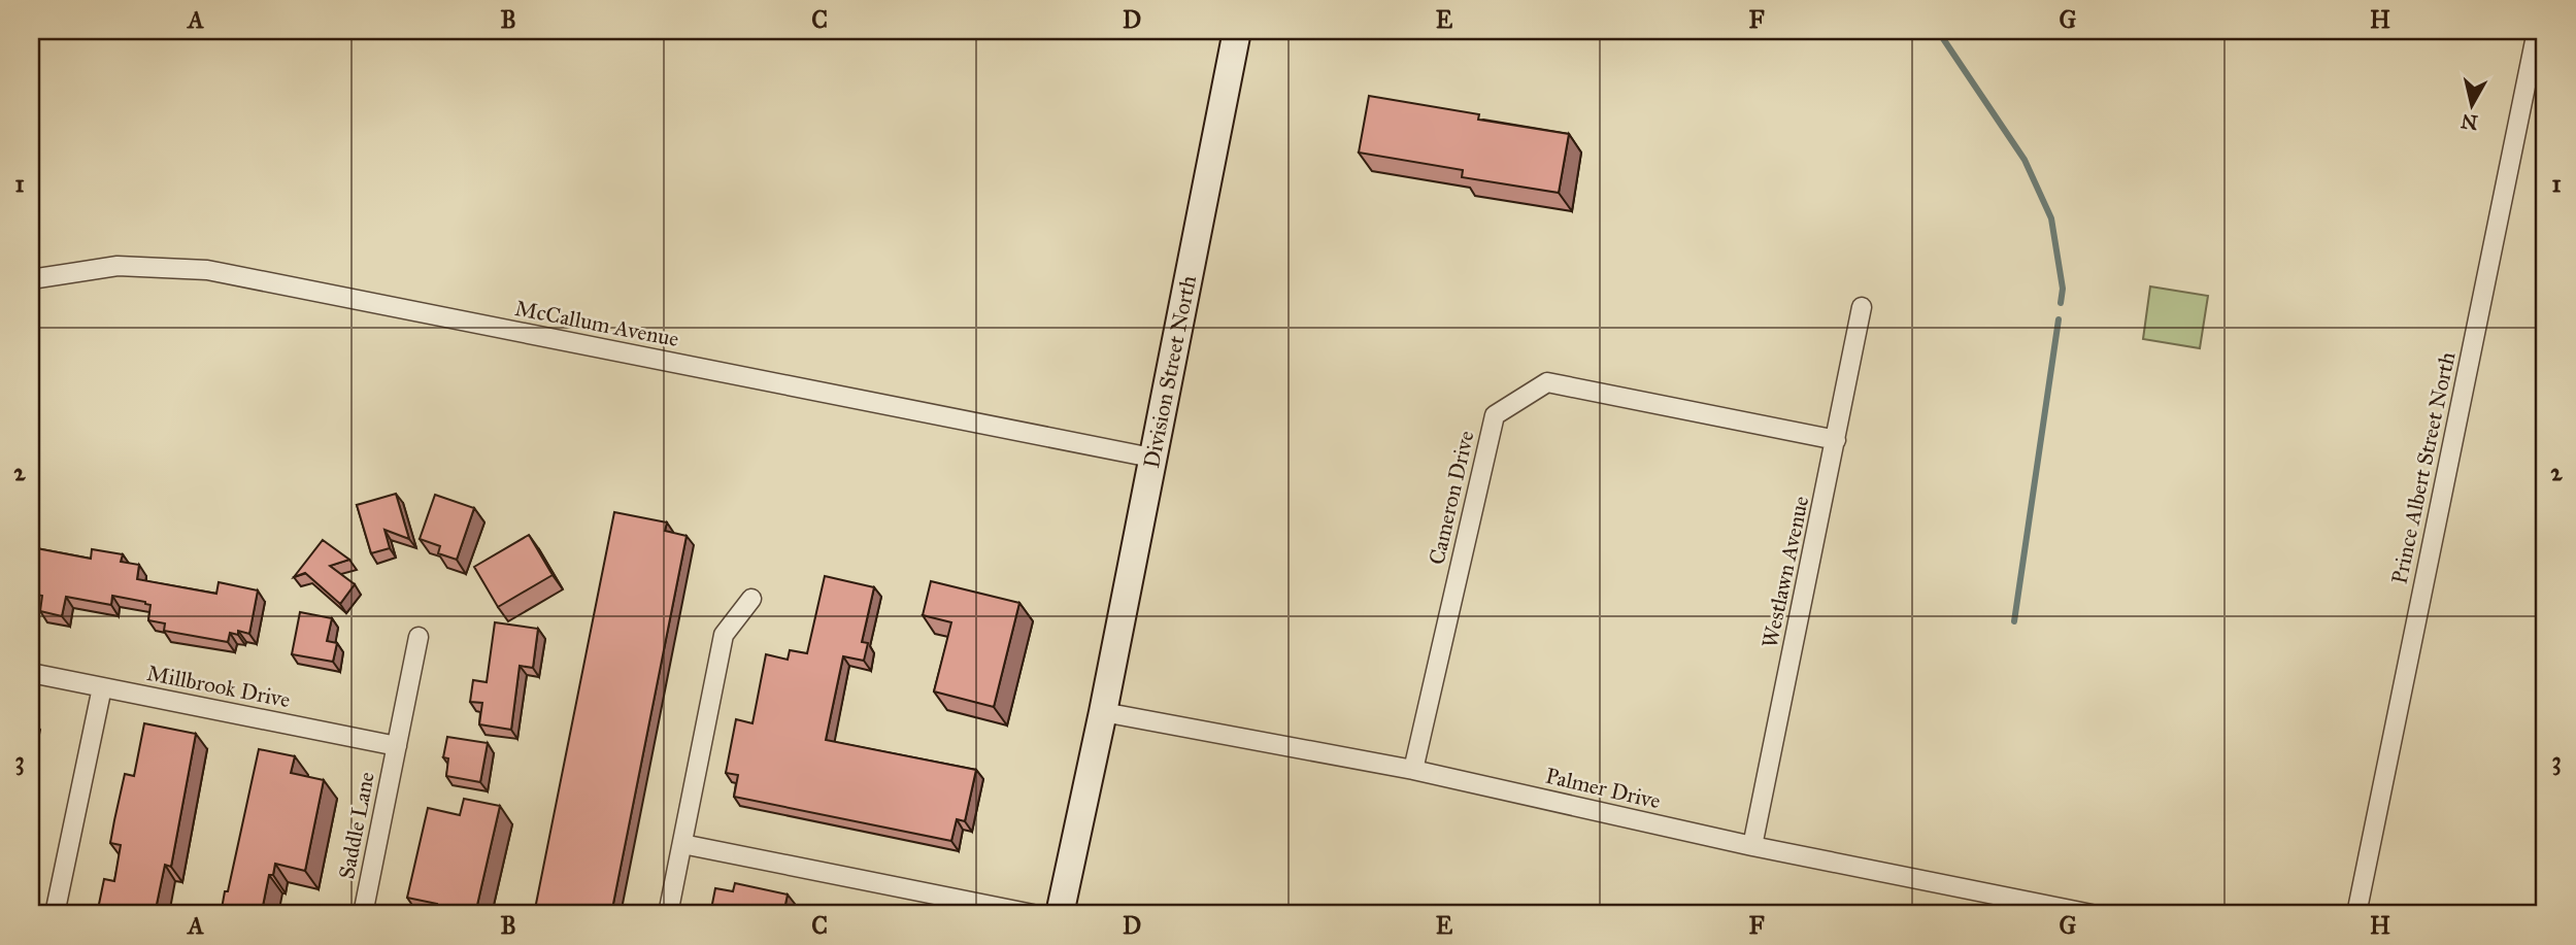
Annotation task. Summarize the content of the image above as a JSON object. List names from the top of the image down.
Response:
{
  "streets": {
    "main road": ["Division Street North"],
    "street": [
      "McCallum Avenue",
      "Prince Albert Street North",
      "Cameron Drive",
      "Westlawn Avenue",
      "Millbrook Drive",
      "Palmer Drive",
      "Saddle Lane"
    ]
  },
  "crossings": [
    ["McCallum Avenue", "Division Street North"],
    ["Division Street North", "Palmer Drive"],
    ["Cameron Drive", "Westlawn Avenue"],
    ["Cameron Drive", "Palmer Drive"],
    ["Westlawn Avenue", "Palmer Drive"],
    ["Millbrook Drive", "Saddle Lane"]
  ],
  "north": "bottom",
  "grid": {
    "columns": [
      "A",
      "B",
      "C",
      "D",
      "E",
      "F",
      "G",
      "H"
    ],
    "rows": ["1", "2", "3"]
  }
}
